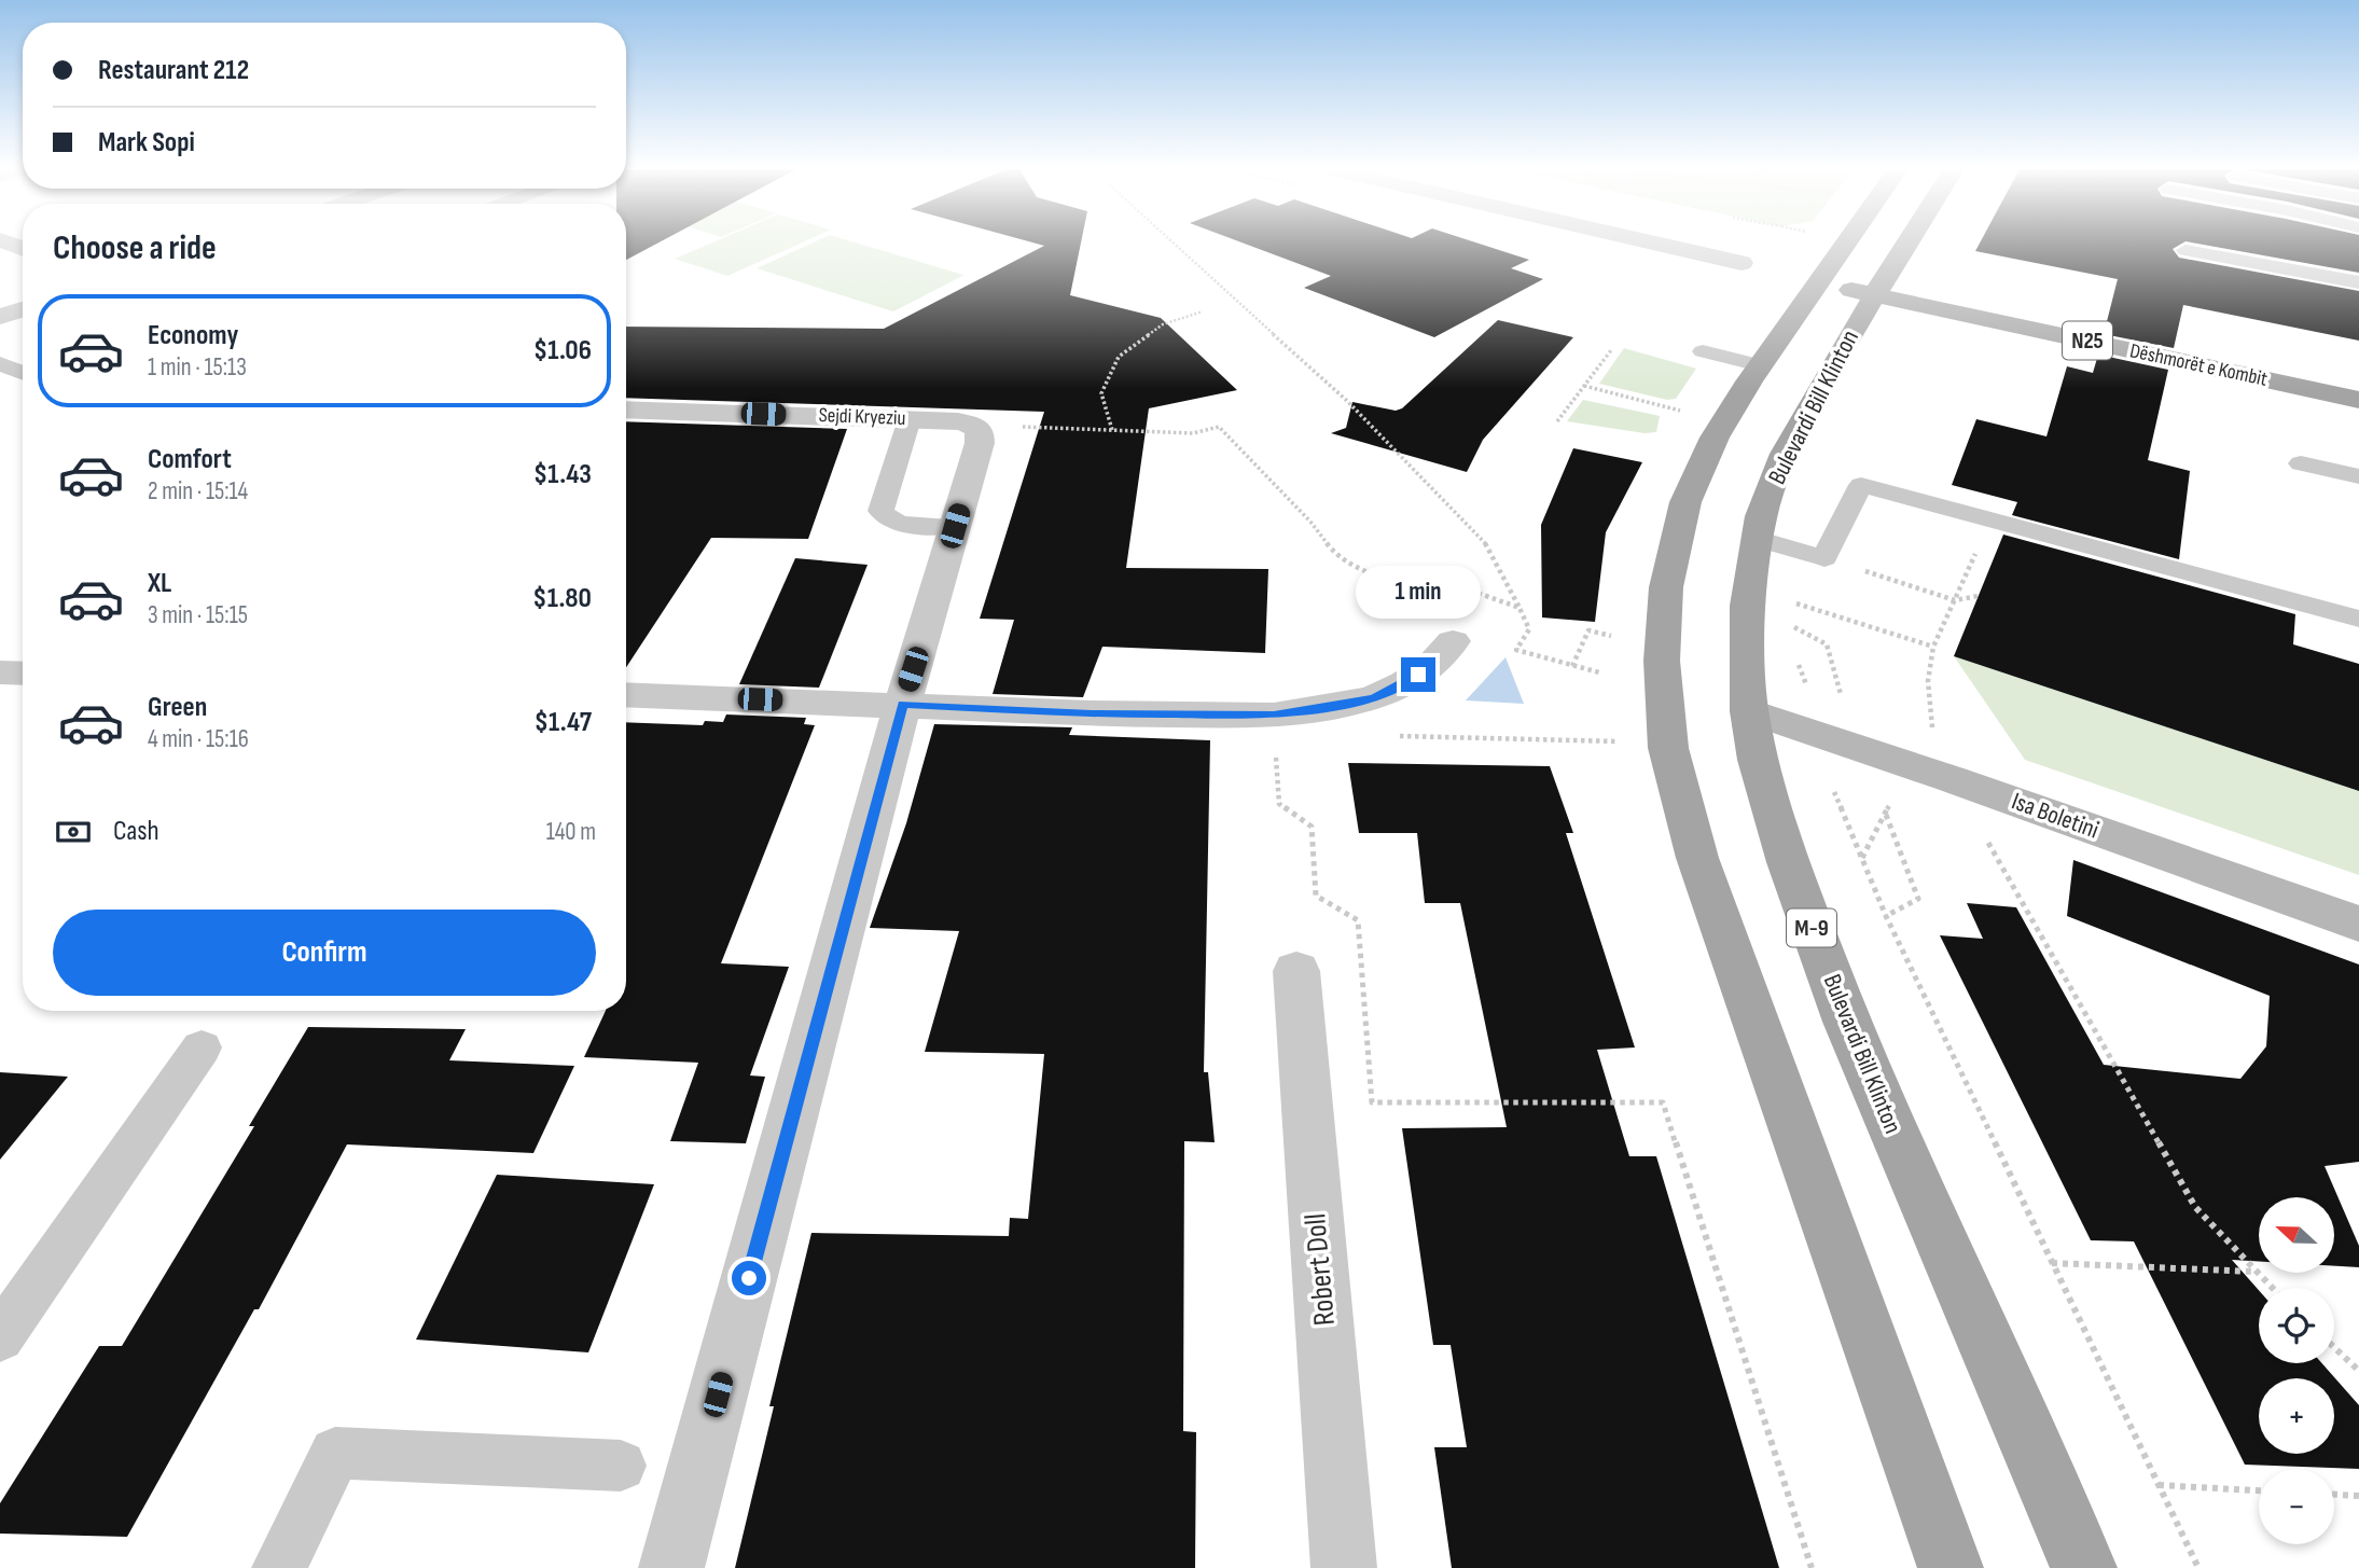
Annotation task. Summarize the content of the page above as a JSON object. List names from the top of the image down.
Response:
{
  "streets": {
    "main road": [
      "N25",
      "Dëshmorët e Kombit",
      "Bulevardi Bill Klinton",
      "M-9"
    ],
    "street": ["Sejdi Kryeziu", "Isa Boletini", "Robert Doll"]
  },
  "crossings": [
    ["Dëshmorët e Kombit", "Bulevardi Bill Klinton"],
    ["Dëshmorët e Kombit", "M-9"],
    ["Bulevardi Bill Klinton", "Isa Boletini"],
    ["Bulevardi Bill Klinton", "M-9"]
  ],
  "north": "left",
  "page": {
    "banner": ["Restaurant 212", "Mark Sopi"],
    "heading": "Choose a ride",
    "list": [
      {
        "name": "Economy",
        "note": "1 min · 15:13",
        "value": "$1.06"
      },
      {
        "name": "Comfort",
        "note": "2 min · 15:14",
        "value": "$1.43"
      },
      {
        "name": "XL",
        "note": "3 min · 15:15",
        "value": "$1.80"
      },
      {
        "name": "Green",
        "note": "4 min · 15:16",
        "value": "$1.47"
      }
    ],
    "bubble": "1 min",
    "pay": ["Cash", "140 m"],
    "buttons": "Confirm",
    "map_buttons": ["+", "−"]
  }
}
